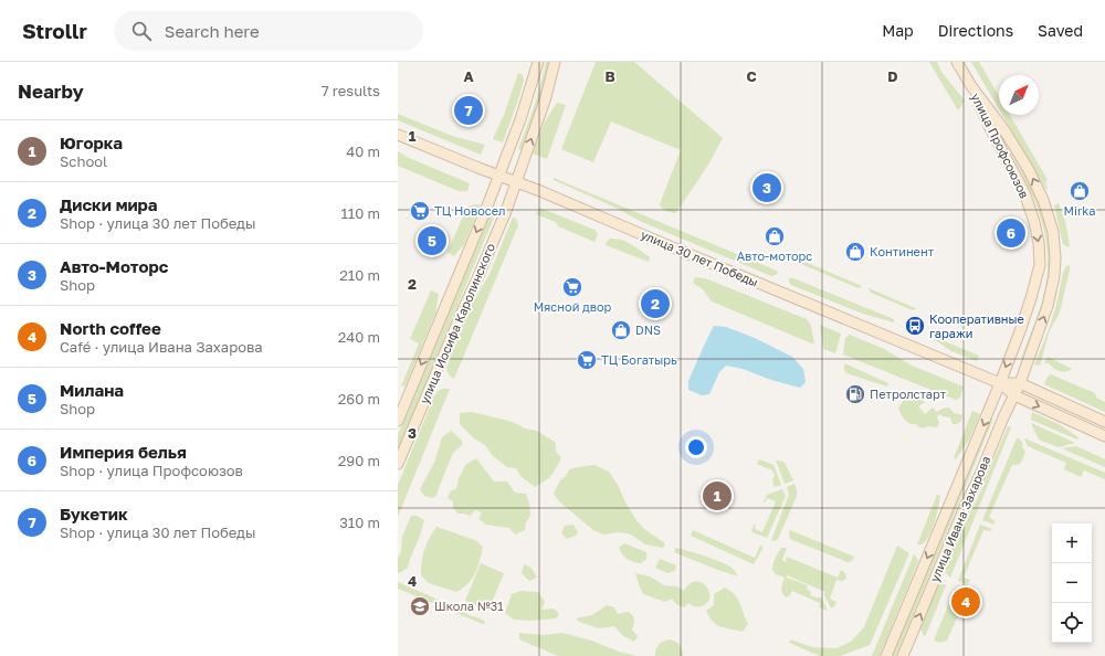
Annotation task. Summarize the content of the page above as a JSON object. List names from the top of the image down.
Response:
{
  "streets": {
    "main road": [
      "улица Профсоюзов",
      "улица 30 лет Победы",
      "улица Иосифа Каролинского",
      "улица Ивана Захарова"
    ]
  },
  "crossings": [
    ["улица Профсоюзов", "улица 30 лет Победы"],
    ["улица Профсоюзов", "улица Ивана Захарова"],
    ["улица 30 лет Победы", "улица Иосифа Каролинского"],
    ["улица 30 лет Победы", "улица Ивана Захарова"]
  ],
  "places": {
    "shop": [
      "Mirka",
      "Авто-моторс",
      "Континент",
      "DNS"
    ],
    "supermarket": ["ТЦ Новосел", "Мясной двор", "ТЦ Богатырь"],
    "bus stop": ["Кооперативные гаражи"],
    "fuel station": ["Петролстарт"],
    "school or university": ["Школа №31"]
  },
  "north": "top right",
  "page": {
    "header": "Strollr",
    "search": "Search here",
    "nav": ["Map", "Directions", "Saved"],
    "heading": ["Nearby", "7 results"],
    "pins": [
      "7",
      "3",
      "6",
      "5",
      "2",
      "1",
      "4"
    ],
    "list": [
      {
        "mark": "1",
        "name": "Югорка",
        "note": "School",
        "value": "40 m"
      },
      {
        "mark": "2",
        "name": "Диски мира",
        "note": "Shop · улица 30 лет Победы",
        "value": "110 m"
      },
      {
        "mark": "3",
        "name": "Авто-Моторс",
        "note": "Shop",
        "value": "210 m"
      },
      {
        "mark": "4",
        "name": "North coffee",
        "note": "Café · улица Ивана Захарова",
        "value": "240 m"
      },
      {
        "mark": "5",
        "name": "Милана",
        "note": "Shop",
        "value": "260 m"
      },
      {
        "mark": "6",
        "name": "Империя белья",
        "note": "Shop · улица Профсоюзов",
        "value": "290 m"
      },
      {
        "mark": "7",
        "name": "Букетик",
        "note": "Shop · улица 30 лет Победы",
        "value": "310 m"
      }
    ],
    "map_buttons": ["+", "−"]
  },
  "grid": {
    "columns": [
      "A",
      "B",
      "C",
      "D"
    ],
    "rows": [
      "1",
      "2",
      "3",
      "4"
    ]
  }
}
